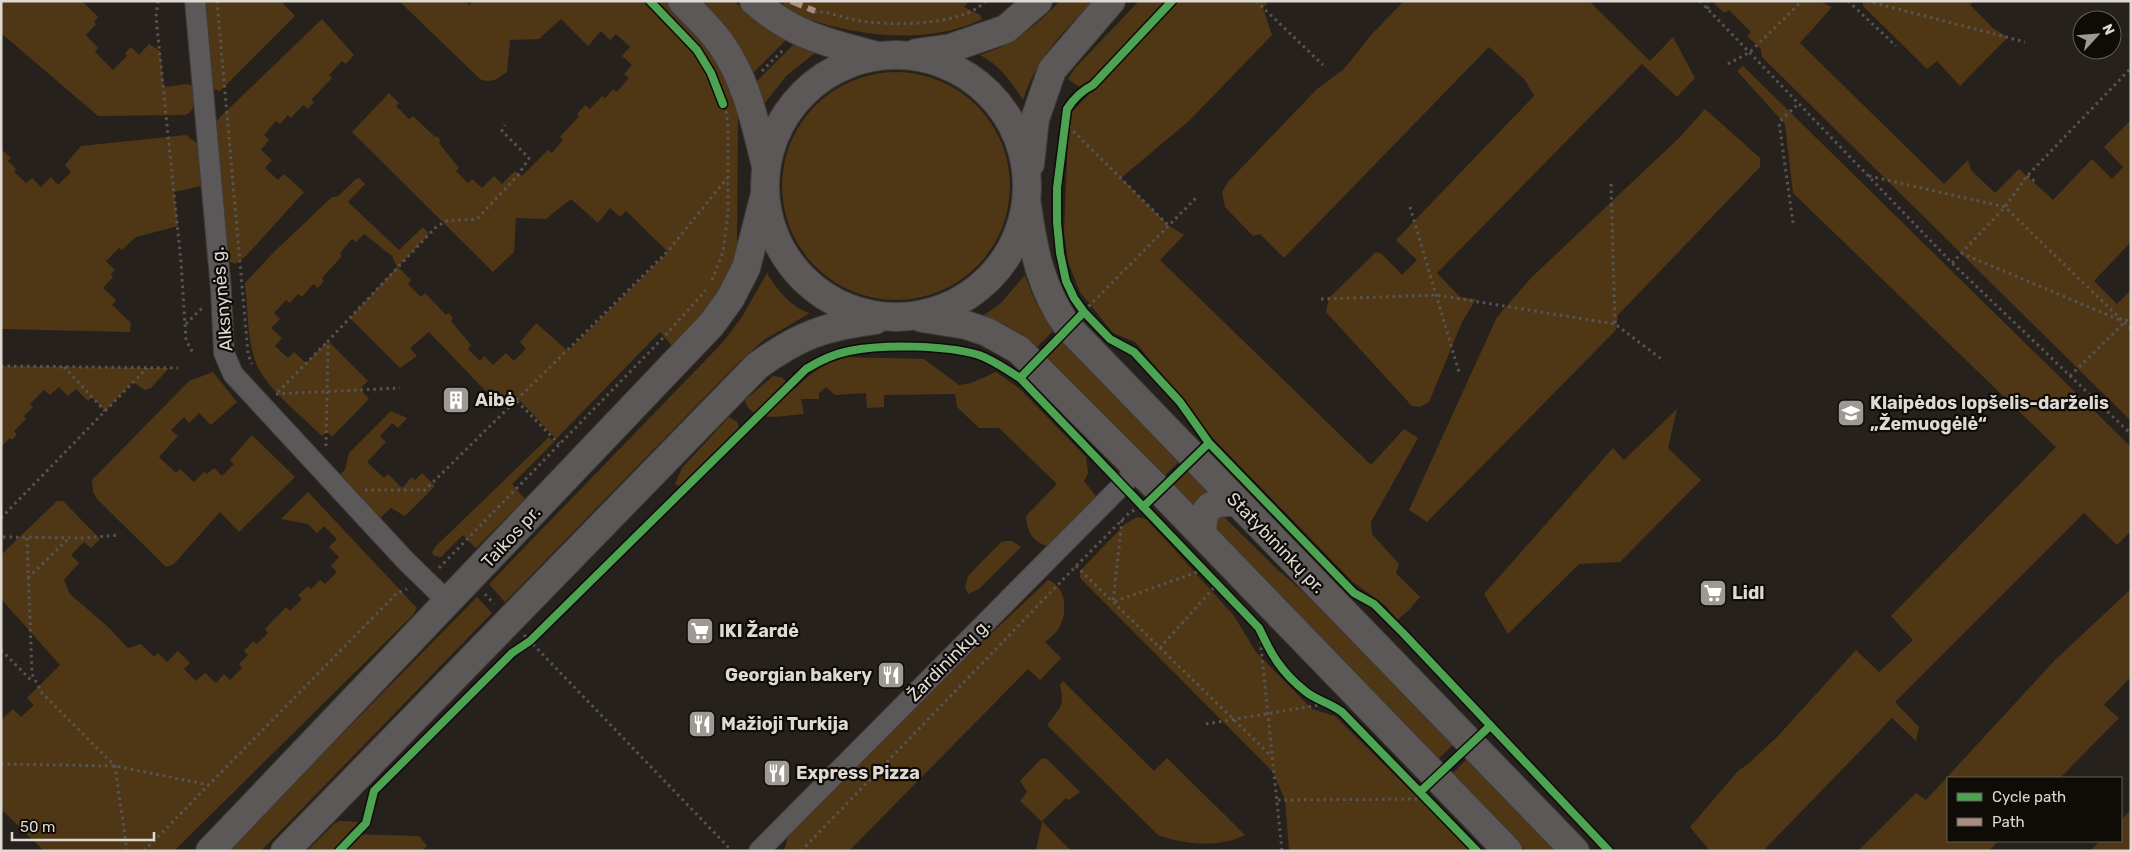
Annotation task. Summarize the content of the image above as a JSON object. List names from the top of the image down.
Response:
{
  "streets": {
    "main road": ["Taikos pr.", "Statybininkų pr."],
    "street": ["Alksnynės g.", "Žardininkų g."]
  },
  "crossings": [
    ["Alksnynės g.", "Taikos pr."]
  ],
  "places": {
    "building": ["Aibė"],
    "school or university": ["Klaipėdos lopšelis-darželis „Žemuogėlė“"],
    "supermarket": ["Lidl", "IKI Žardė"],
    "restaurant": ["Georgian bakery", "Mažioji Turkija", "Express Pizza"]
  },
  "legend": ["Cycle path", "Path"],
  "scale_bar": "50 m",
  "north": "top right"
}
